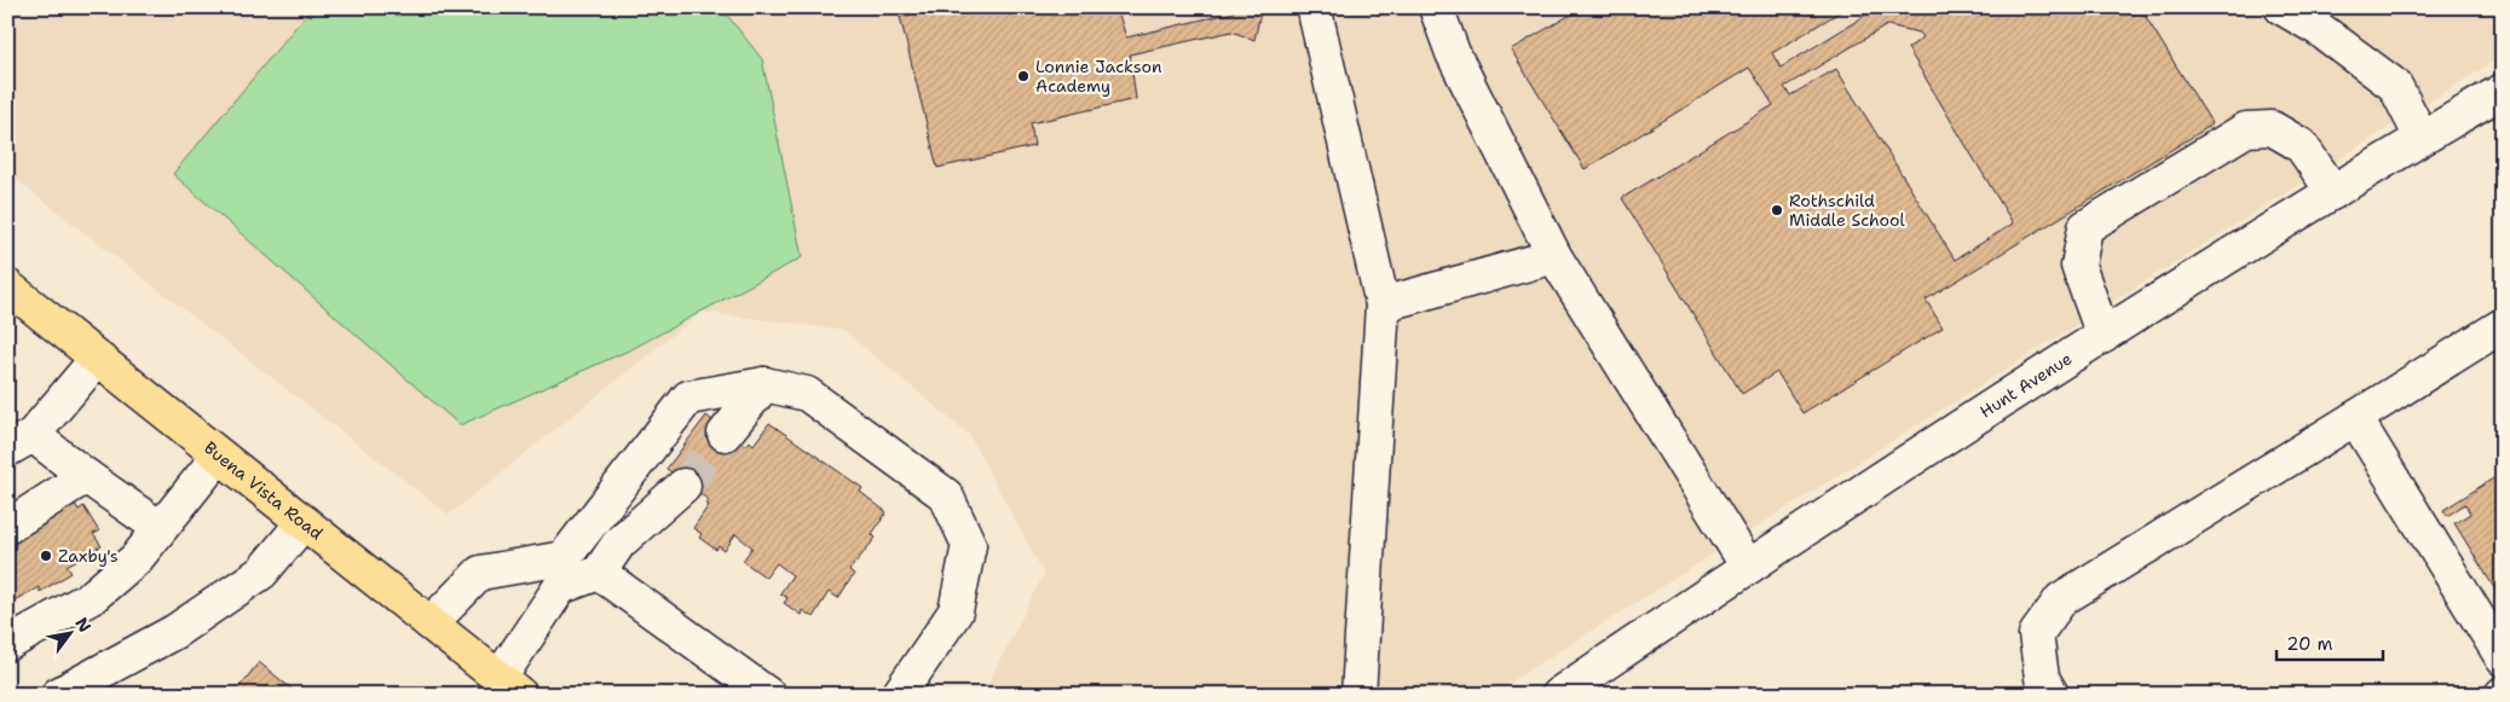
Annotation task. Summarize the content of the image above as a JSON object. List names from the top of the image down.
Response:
{
  "streets": {
    "main road": ["Buena Vista Road"],
    "street": ["Hunt Avenue"]
  },
  "places": ["Lonnie Jackson Academy", "Rothschild Middle School", "Zaxby's"],
  "scale_bar": "20 m",
  "north": "top right"
}
